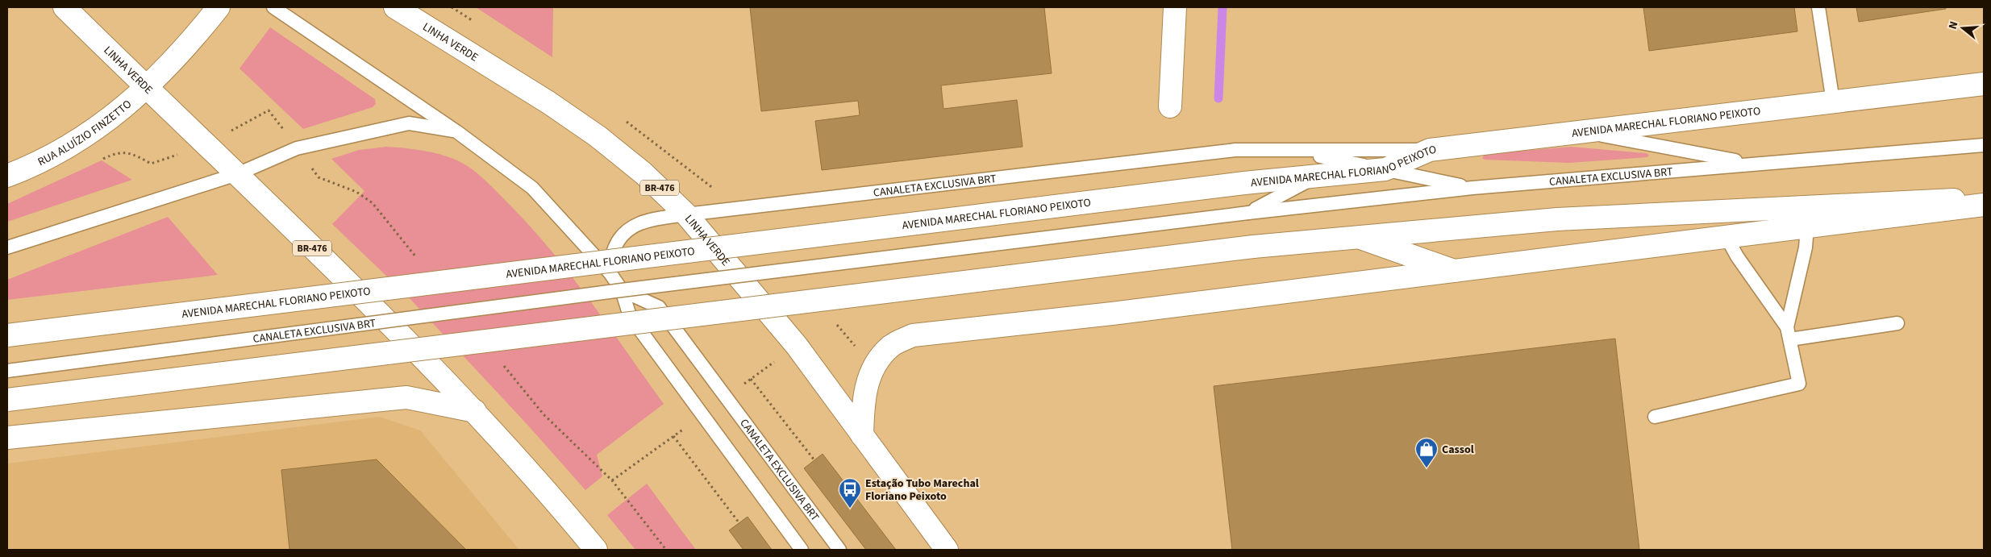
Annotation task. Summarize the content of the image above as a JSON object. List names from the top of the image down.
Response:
{
  "streets": {
    "main road": [
      "LINHA VERDE",
      "AVENIDA MARECHAL FLORIANO PEIXOTO",
      "RUA ALUÍZIO FINZETTO",
      "BR-476"
    ],
    "lane": ["CANALETA EXCLUSIVA BRT"]
  },
  "crossings": [
    ["LINHA VERDE", "RUA ALUÍZIO FINZETTO"],
    ["LINHA VERDE", "CANALETA EXCLUSIVA BRT"],
    ["AVENIDA MARECHAL FLORIANO PEIXOTO", "CANALETA EXCLUSIVA BRT"]
  ],
  "places": {
    "shop": ["Cassol"],
    "bus stop": ["Estação Tubo Marechal Floriano Peixoto"]
  },
  "north": "left"
}
